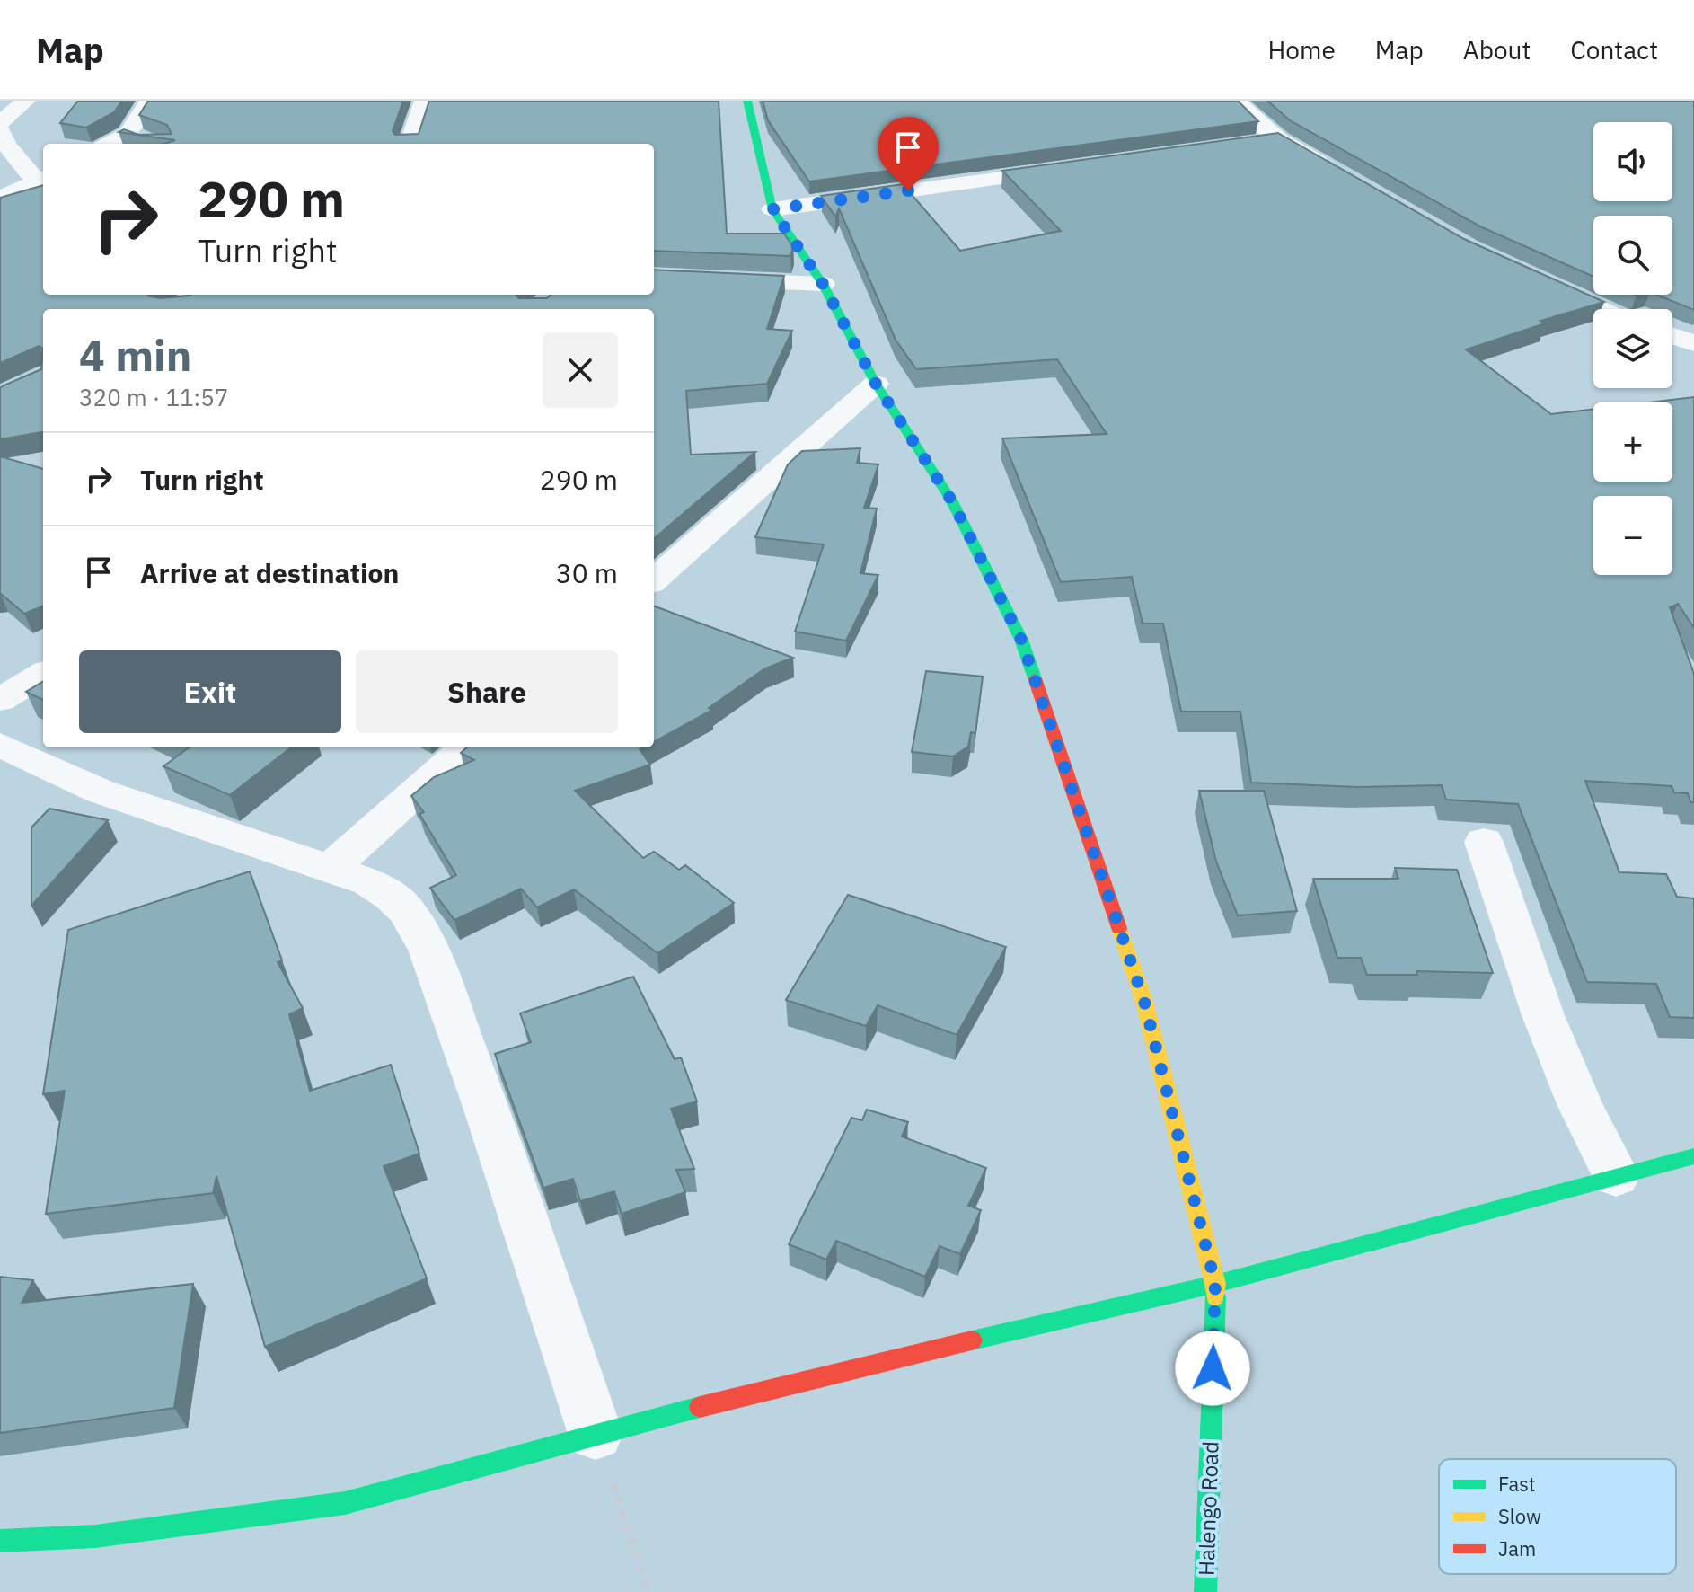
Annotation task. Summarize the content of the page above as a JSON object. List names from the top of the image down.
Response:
{
  "streets": {
    "street": ["Halengo Road"]
  },
  "legend": ["Fast", "Slow", "Jam"],
  "page": {
    "header": "Map",
    "nav": [
      "Home",
      "Map",
      "About",
      "Contact"
    ],
    "map_buttons": ["+", "−"],
    "turn": ["290 m", "Turn right"],
    "heading": ["4 min", "320 m · 11:57"],
    "list": [
      {
        "name": "Turn right",
        "value": "290 m"
      },
      {
        "name": "Arrive at destination",
        "value": "30 m"
      }
    ],
    "buttons": ["Exit", "Share"]
  }
}
